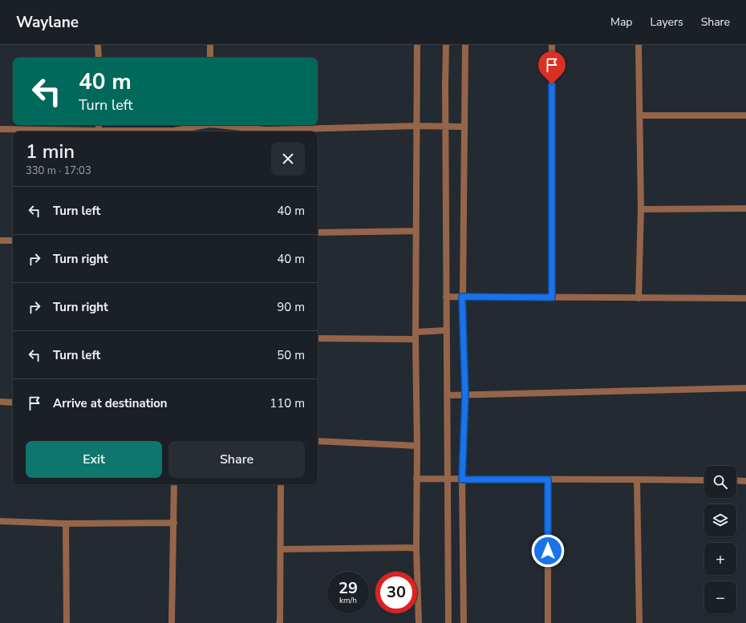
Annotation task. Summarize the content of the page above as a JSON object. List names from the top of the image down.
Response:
{
  "page": {
    "header": "Waylane",
    "nav": ["Map", "Layers", "Share"],
    "turn": ["40 m", "Turn left"],
    "heading": ["1 min", "330 m · 17:03"],
    "list": [
      {
        "name": "Turn left",
        "value": "40 m"
      },
      {
        "name": "Turn right",
        "value": "40 m"
      },
      {
        "name": "Turn right",
        "value": "90 m"
      },
      {
        "name": "Turn left",
        "value": "50 m"
      },
      {
        "name": "Arrive at destination",
        "value": "110 m"
      }
    ],
    "buttons": ["Exit", "Share"],
    "map_buttons": ["+", "−"],
    "speed": "29 km/h",
    "limit": "30"
  }
}
